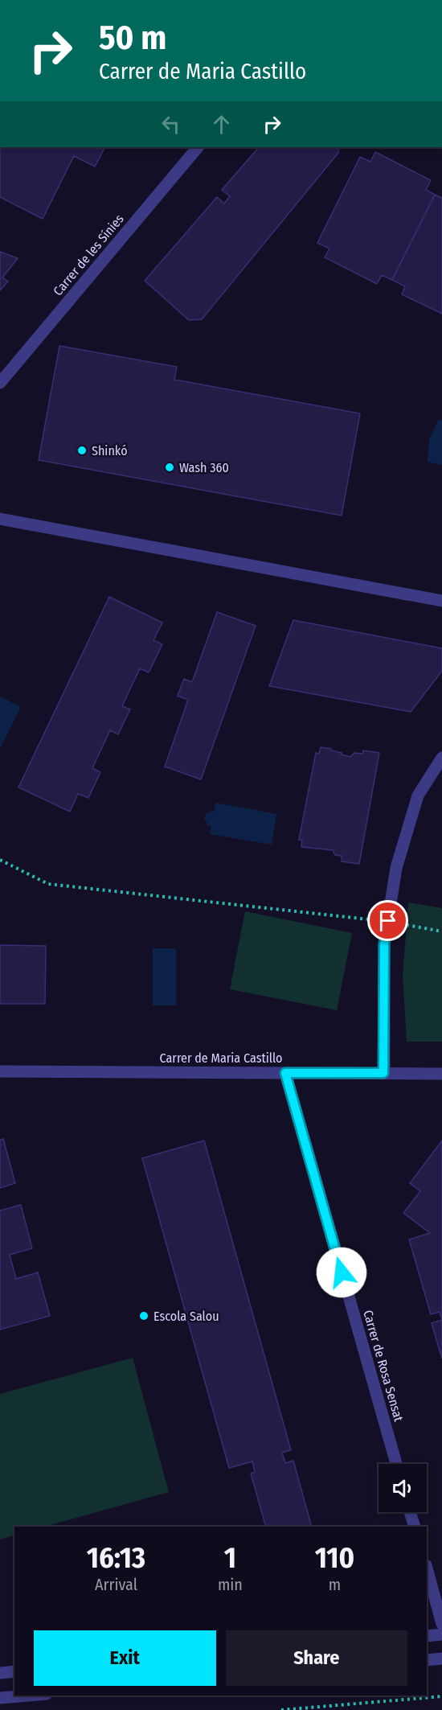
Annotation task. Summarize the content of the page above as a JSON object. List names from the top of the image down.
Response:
{
  "streets": {
    "street": ["Carrer de les Sínies", "Carrer de Maria Castillo", "Carrer de Rosa Sensat"]
  },
  "crossings": [
    ["Carrer de Maria Castillo", "Carrer de Rosa Sensat"]
  ],
  "places": ["Shinkó", "Wash 360", "Escola Salou"],
  "page": {
    "turn": ["50 m", "Carrer de Maria Castillo"],
    "eta": [
      "16:13",
      "Arrival",
      "1",
      "min",
      "110",
      "m"
    ],
    "buttons": ["Exit", "Share"]
  }
}
